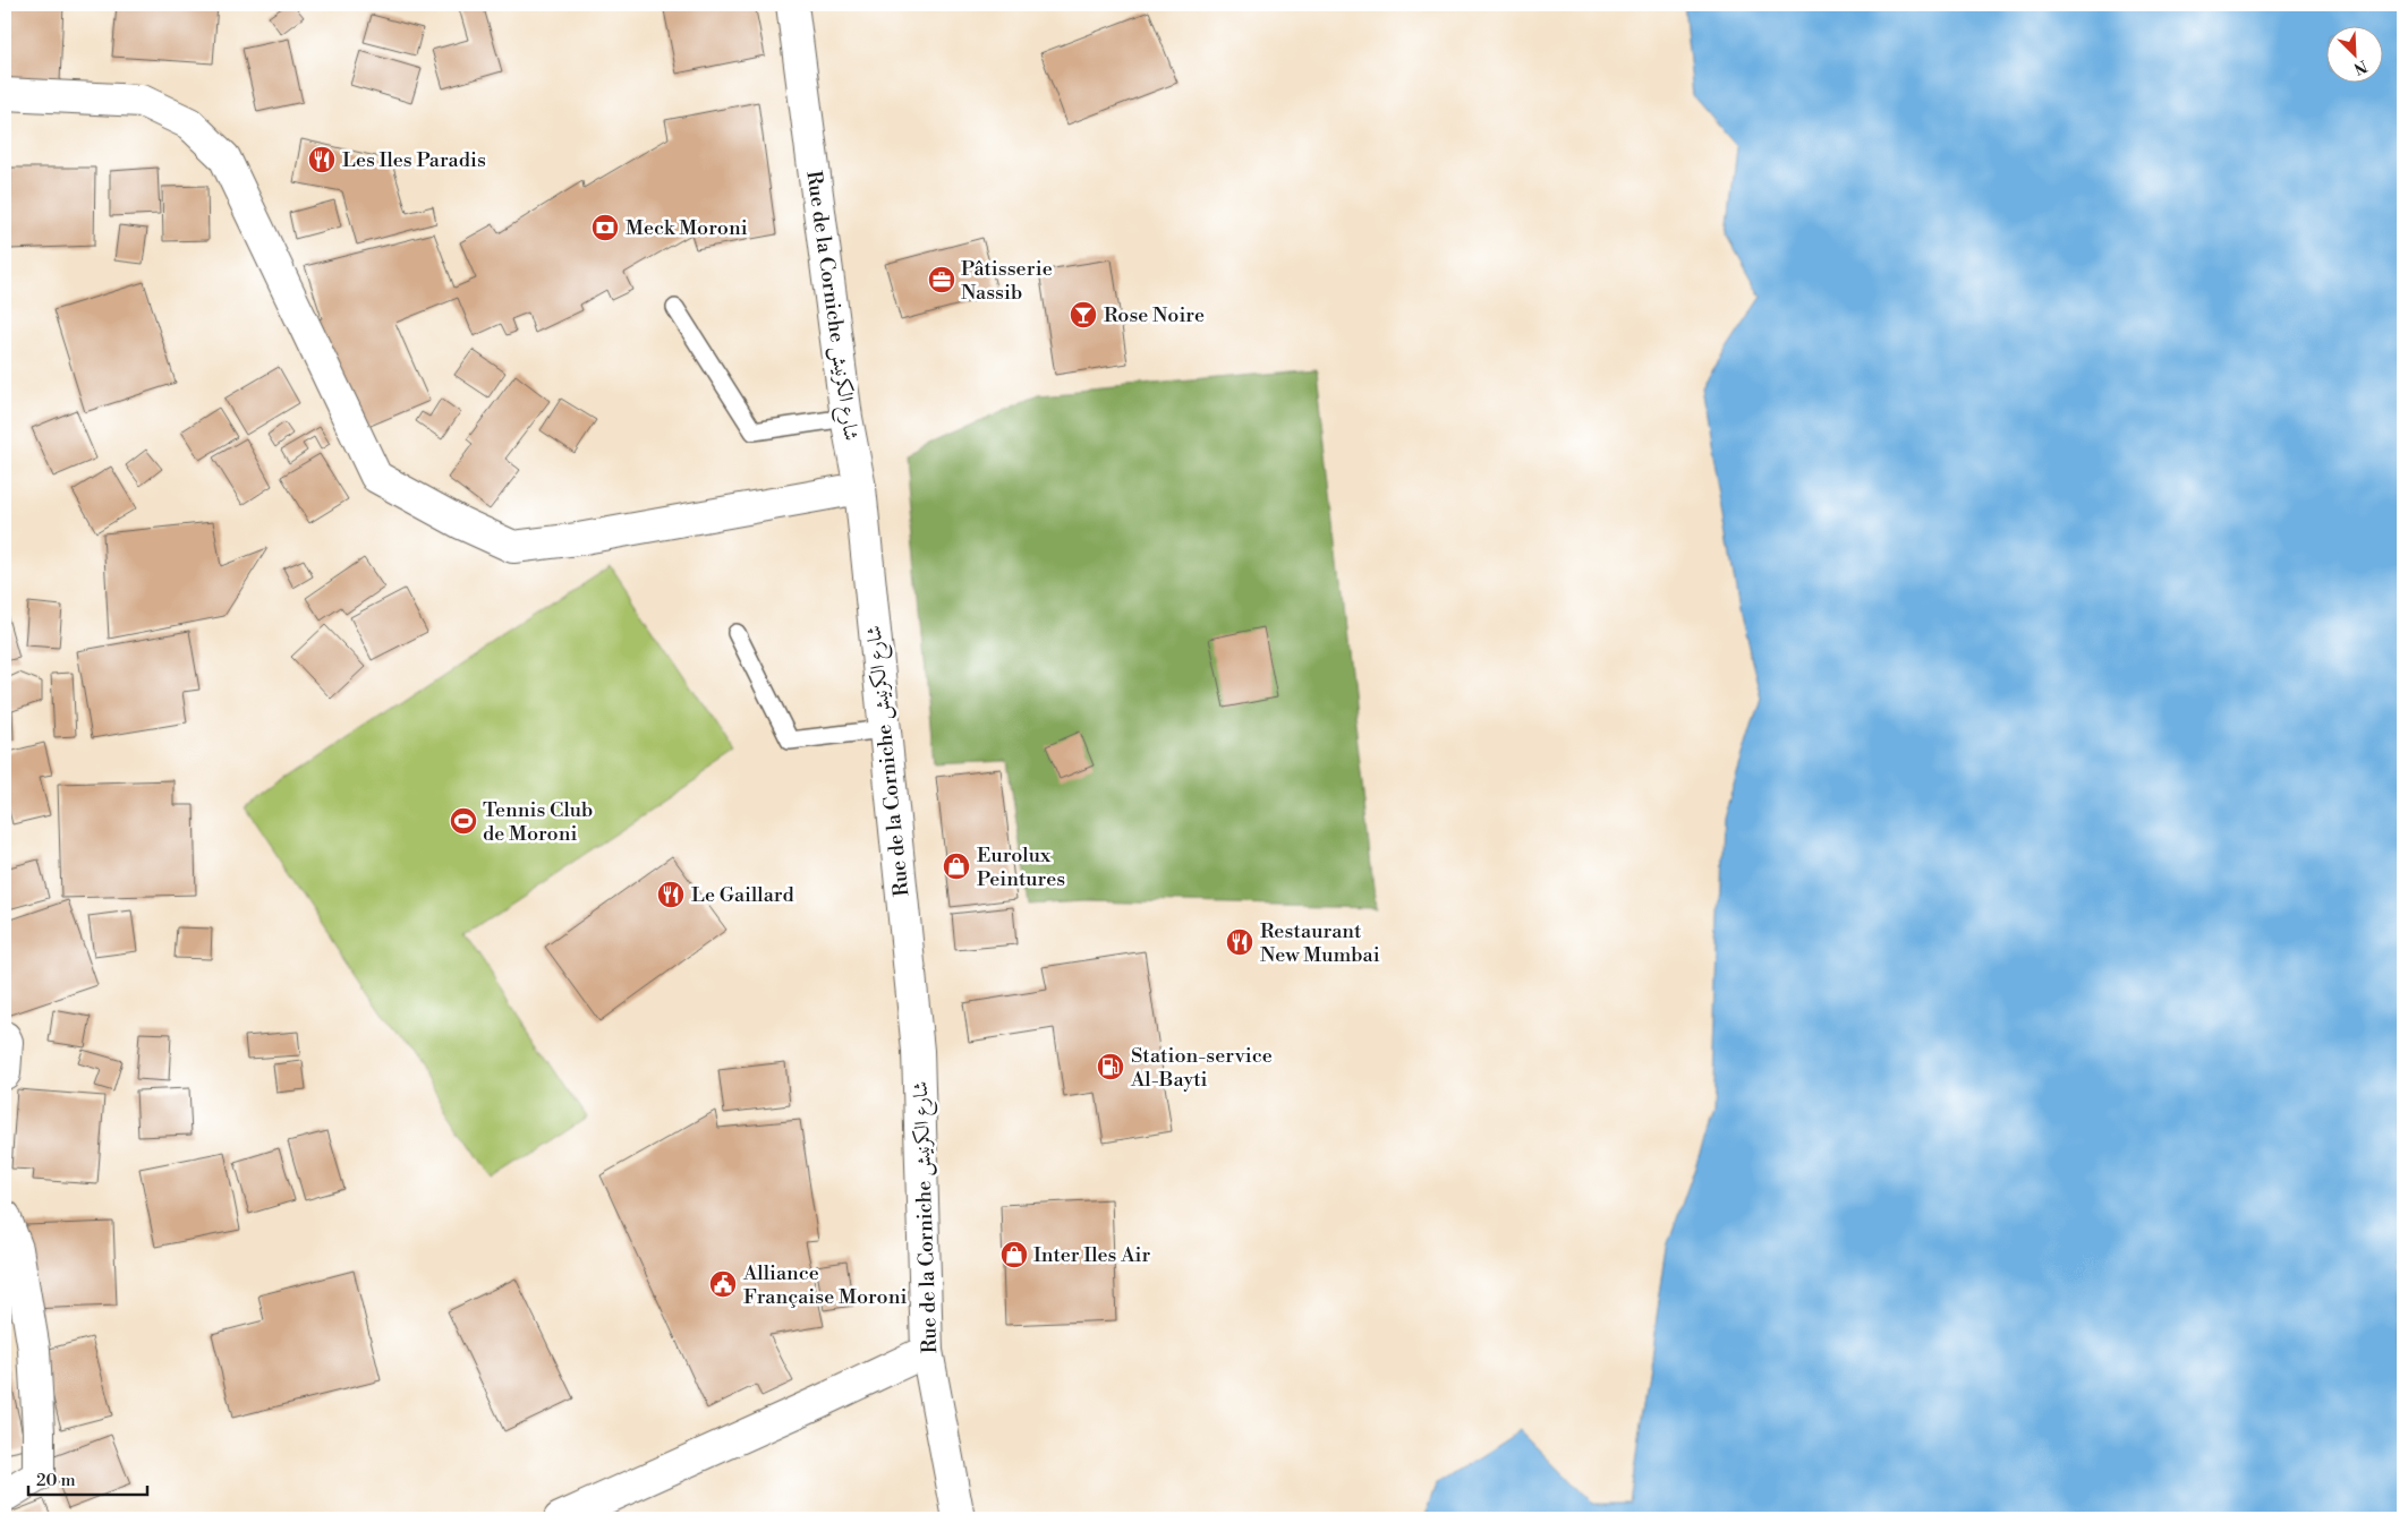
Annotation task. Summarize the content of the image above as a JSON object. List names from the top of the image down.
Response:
{
  "streets": {
    "main road": ["Rue de la Corniche شارع الكرنيش"]
  },
  "places": {
    "restaurant": ["Les Iles Paradis", "Le Gaillard", "Restaurant New Mumbai"],
    "bank": ["Meck Moroni"],
    "office": ["Pâtisserie Nassib"],
    "bar": ["Rose Noire"],
    "sports": ["Tennis Club de Moroni"],
    "shop": ["Eurolux Peintures", "Inter Iles Air"],
    "fuel station": ["Station-service Al-Bayti"],
    "public building": ["Alliance Française Moroni"]
  },
  "scale_bar": "20 m",
  "north": "bottom right"
}
